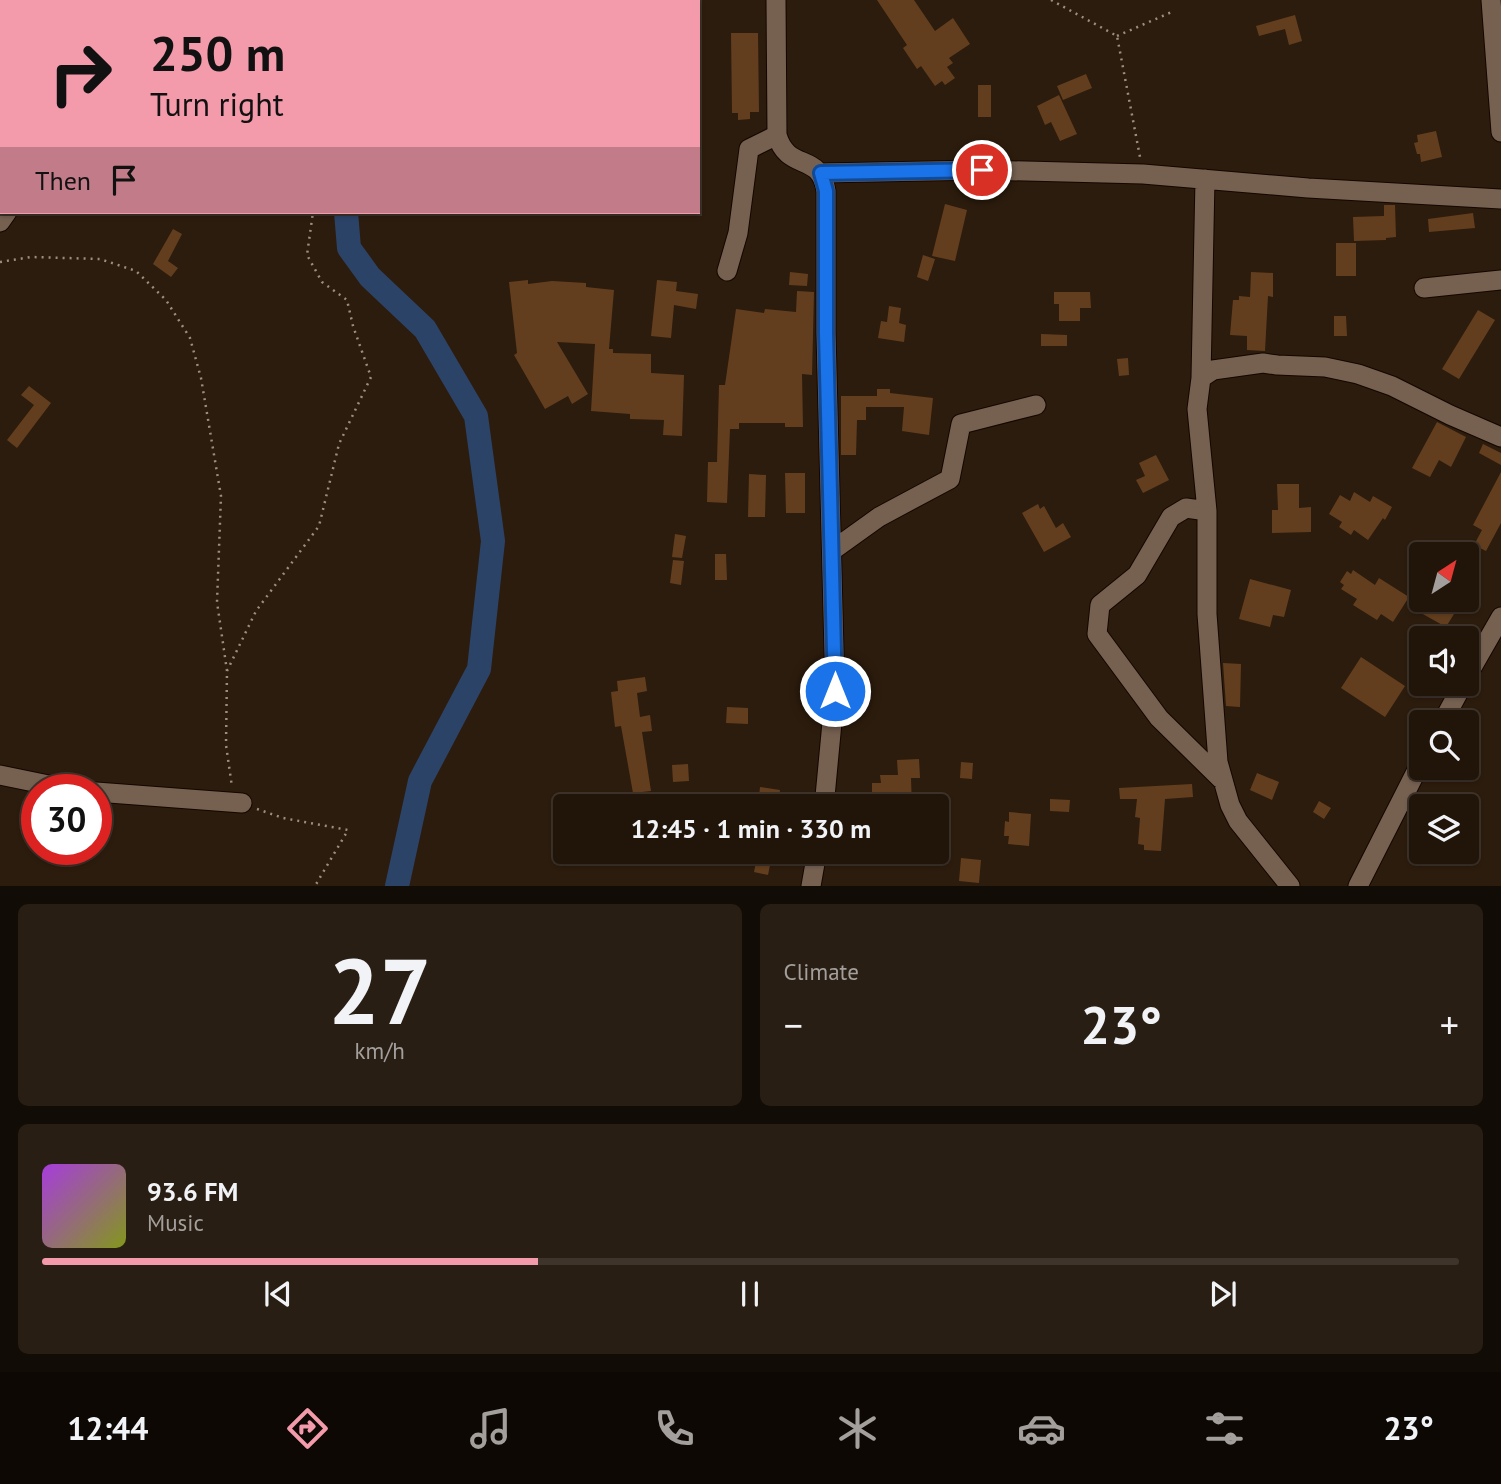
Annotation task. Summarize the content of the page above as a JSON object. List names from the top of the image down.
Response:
{
  "north": "top right",
  "page": {
    "turn": ["250 m", "Turn right"],
    "then": "Then",
    "limit": "30",
    "trip": "12:45 · 1 min · 330 m",
    "tile": [
      ["27", "km/h"],
      "Climate"
    ],
    "heat": ["−", "23°", "+"],
    "song": ["93.6 FM", "Music"],
    "tabs": ["12:44", "23°"]
  }
}
